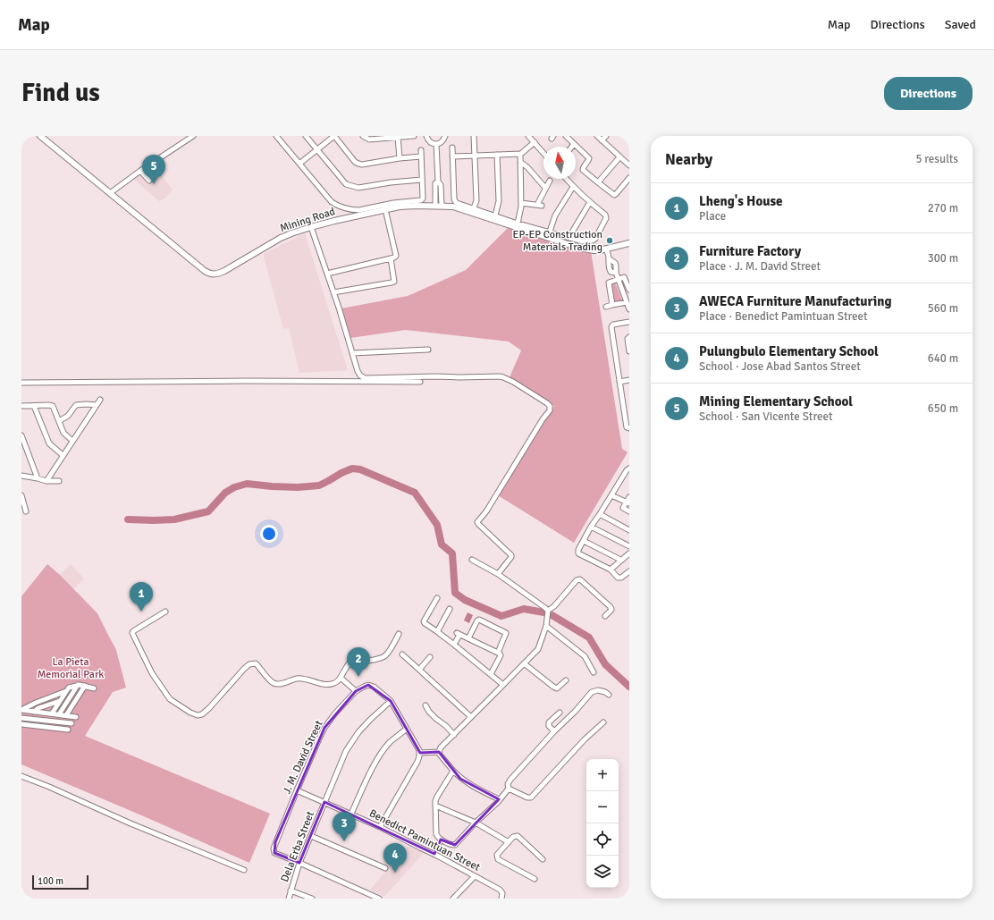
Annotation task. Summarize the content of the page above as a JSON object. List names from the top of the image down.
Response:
{
  "streets": {
    "street": [
      "Mining Road",
      "J. M. David Street",
      "Benedict Pamintuan Street",
      "Dela Erba Street"
    ]
  },
  "crossings": [
    ["J. M. David Street", "Benedict Pamintuan Street"],
    ["J. M. David Street", "Dela Erba Street"],
    ["Benedict Pamintuan Street", "Dela Erba Street"]
  ],
  "parks": ["La Pieta Memorial Park"],
  "places": ["EP-EP Construction Materials Trading"],
  "scale_bar": "100 m",
  "north": "top",
  "page": {
    "header": "Map",
    "nav": ["Map", "Directions", "Saved"],
    "buttons": "Directions",
    "title": "Find us",
    "heading": ["Nearby", "5 results"],
    "pins": [
      "5",
      "1",
      "2",
      "3",
      "4"
    ],
    "list": [
      {
        "mark": "1",
        "name": "Lheng's House",
        "note": "Place",
        "value": "270 m"
      },
      {
        "mark": "2",
        "name": "Furniture Factory",
        "note": "Place · J. M. David Street",
        "value": "300 m"
      },
      {
        "mark": "3",
        "name": "AWECA Furniture Manufacturing",
        "note": "Place · Benedict Pamintuan Street",
        "value": "560 m"
      },
      {
        "mark": "4",
        "name": "Pulungbulo Elementary School",
        "note": "School · Jose Abad Santos Street",
        "value": "640 m"
      },
      {
        "mark": "5",
        "name": "Mining Elementary School",
        "note": "School · San Vicente Street",
        "value": "650 m"
      }
    ],
    "map_buttons": ["+", "−"],
    "scale": "100 m"
  }
}
